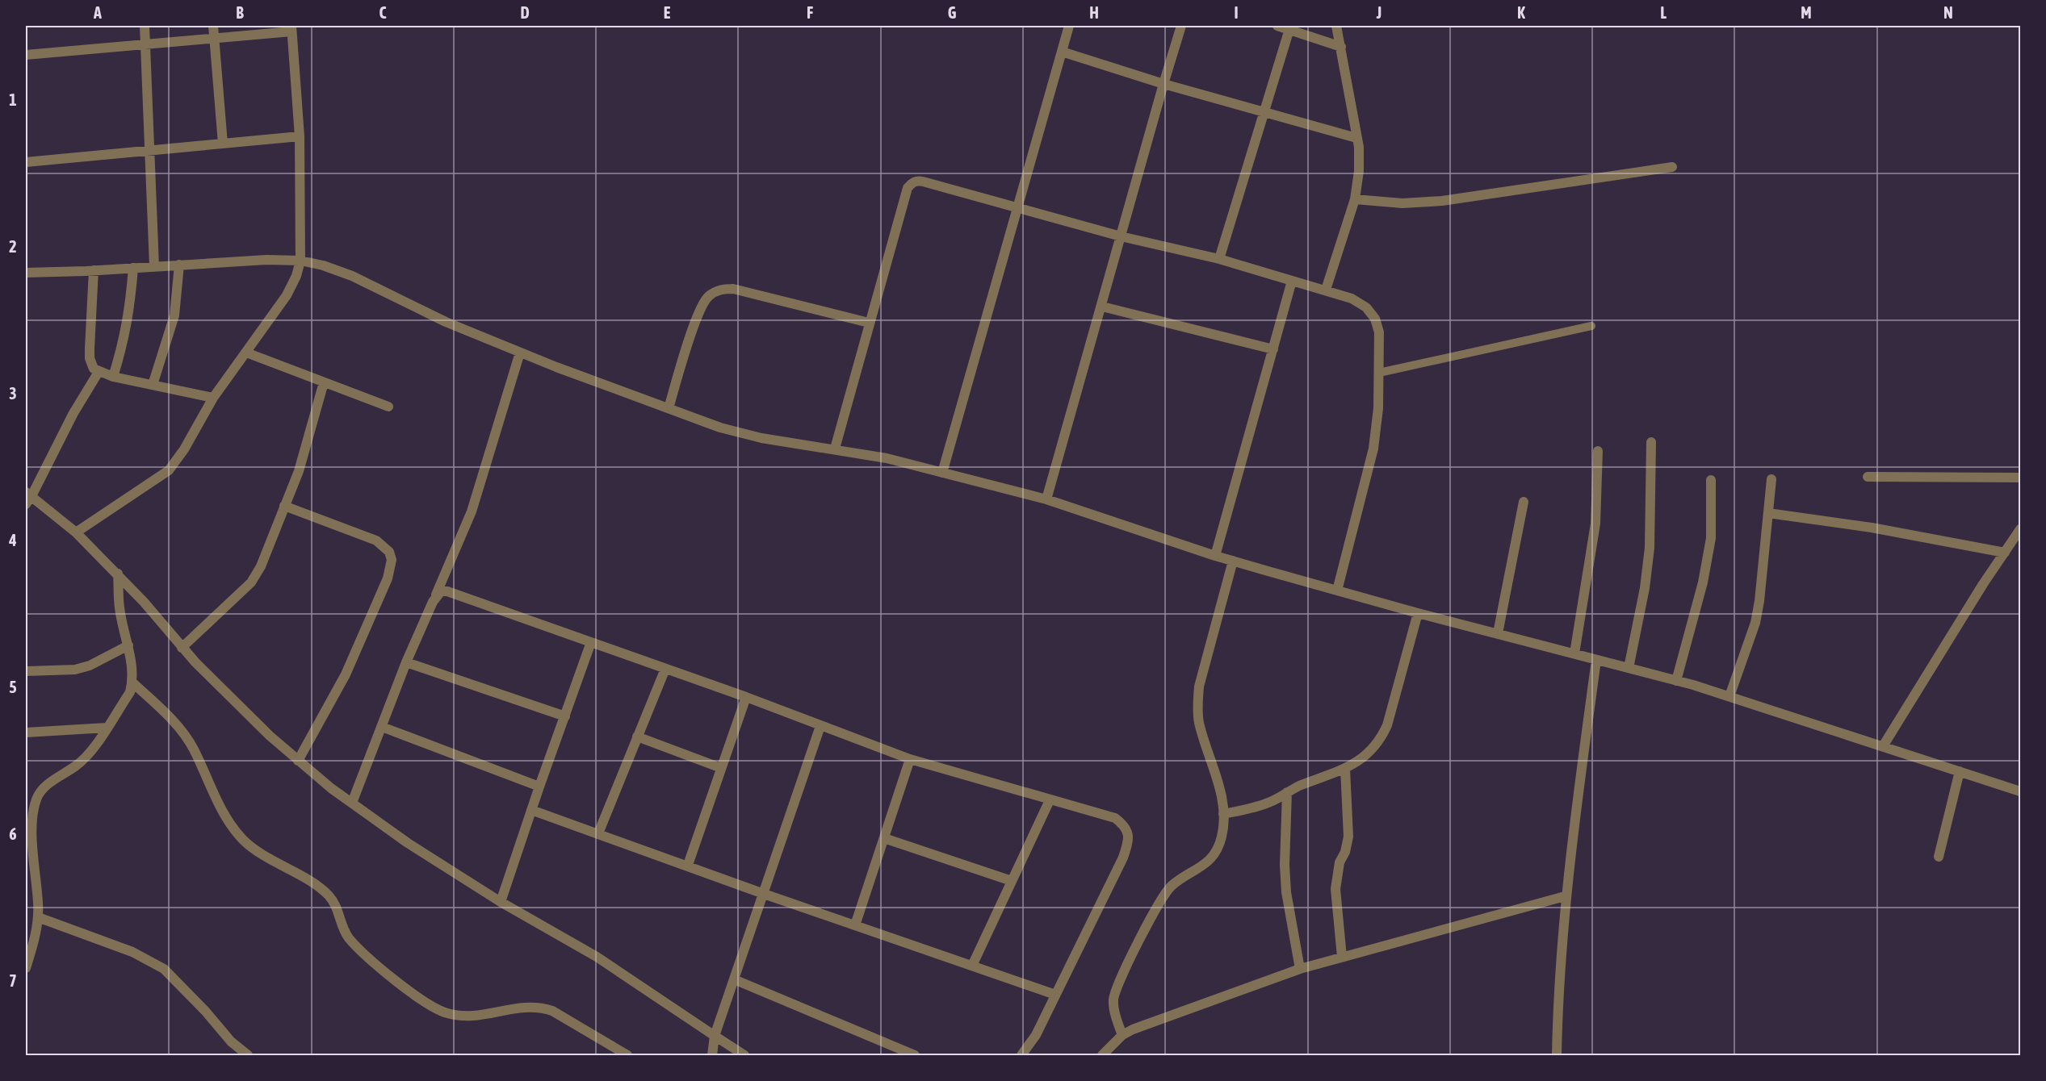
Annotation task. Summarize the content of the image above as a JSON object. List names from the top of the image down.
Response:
{
  "grid": {
    "columns": [
      "A",
      "B",
      "C",
      "D",
      "E",
      "F",
      "G",
      "H",
      "I",
      "J",
      "K",
      "L",
      "M",
      "N"
    ],
    "rows": [
      "1",
      "2",
      "3",
      "4",
      "5",
      "6",
      "7"
    ]
  }
}
